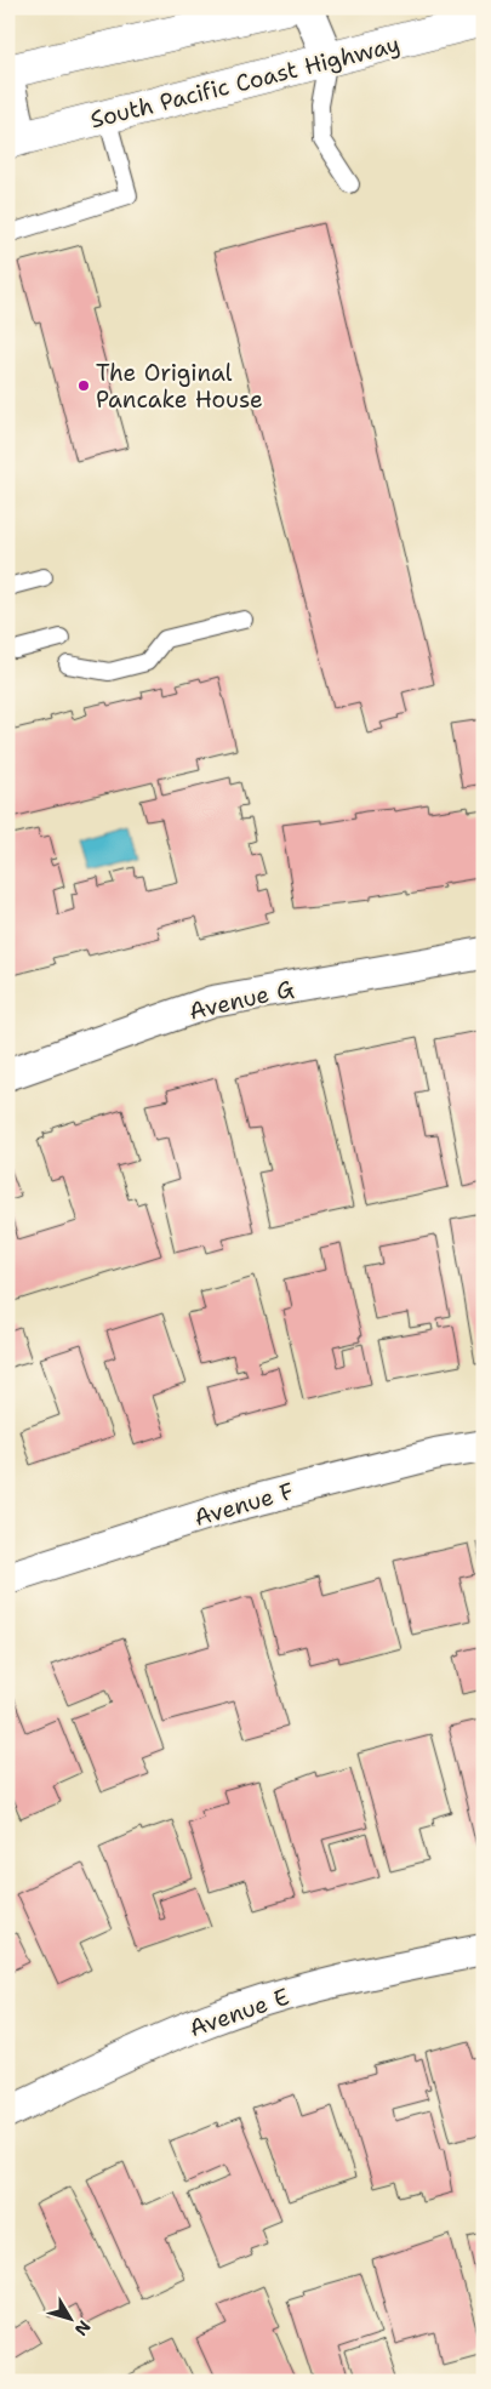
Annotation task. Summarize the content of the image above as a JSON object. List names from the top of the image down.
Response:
{
  "streets": {
    "highway": ["South Pacific Coast Highway"],
    "street": ["Avenue G", "Avenue F", "Avenue E"]
  },
  "places": ["The Original Pancake House"],
  "north": "bottom right"
}
